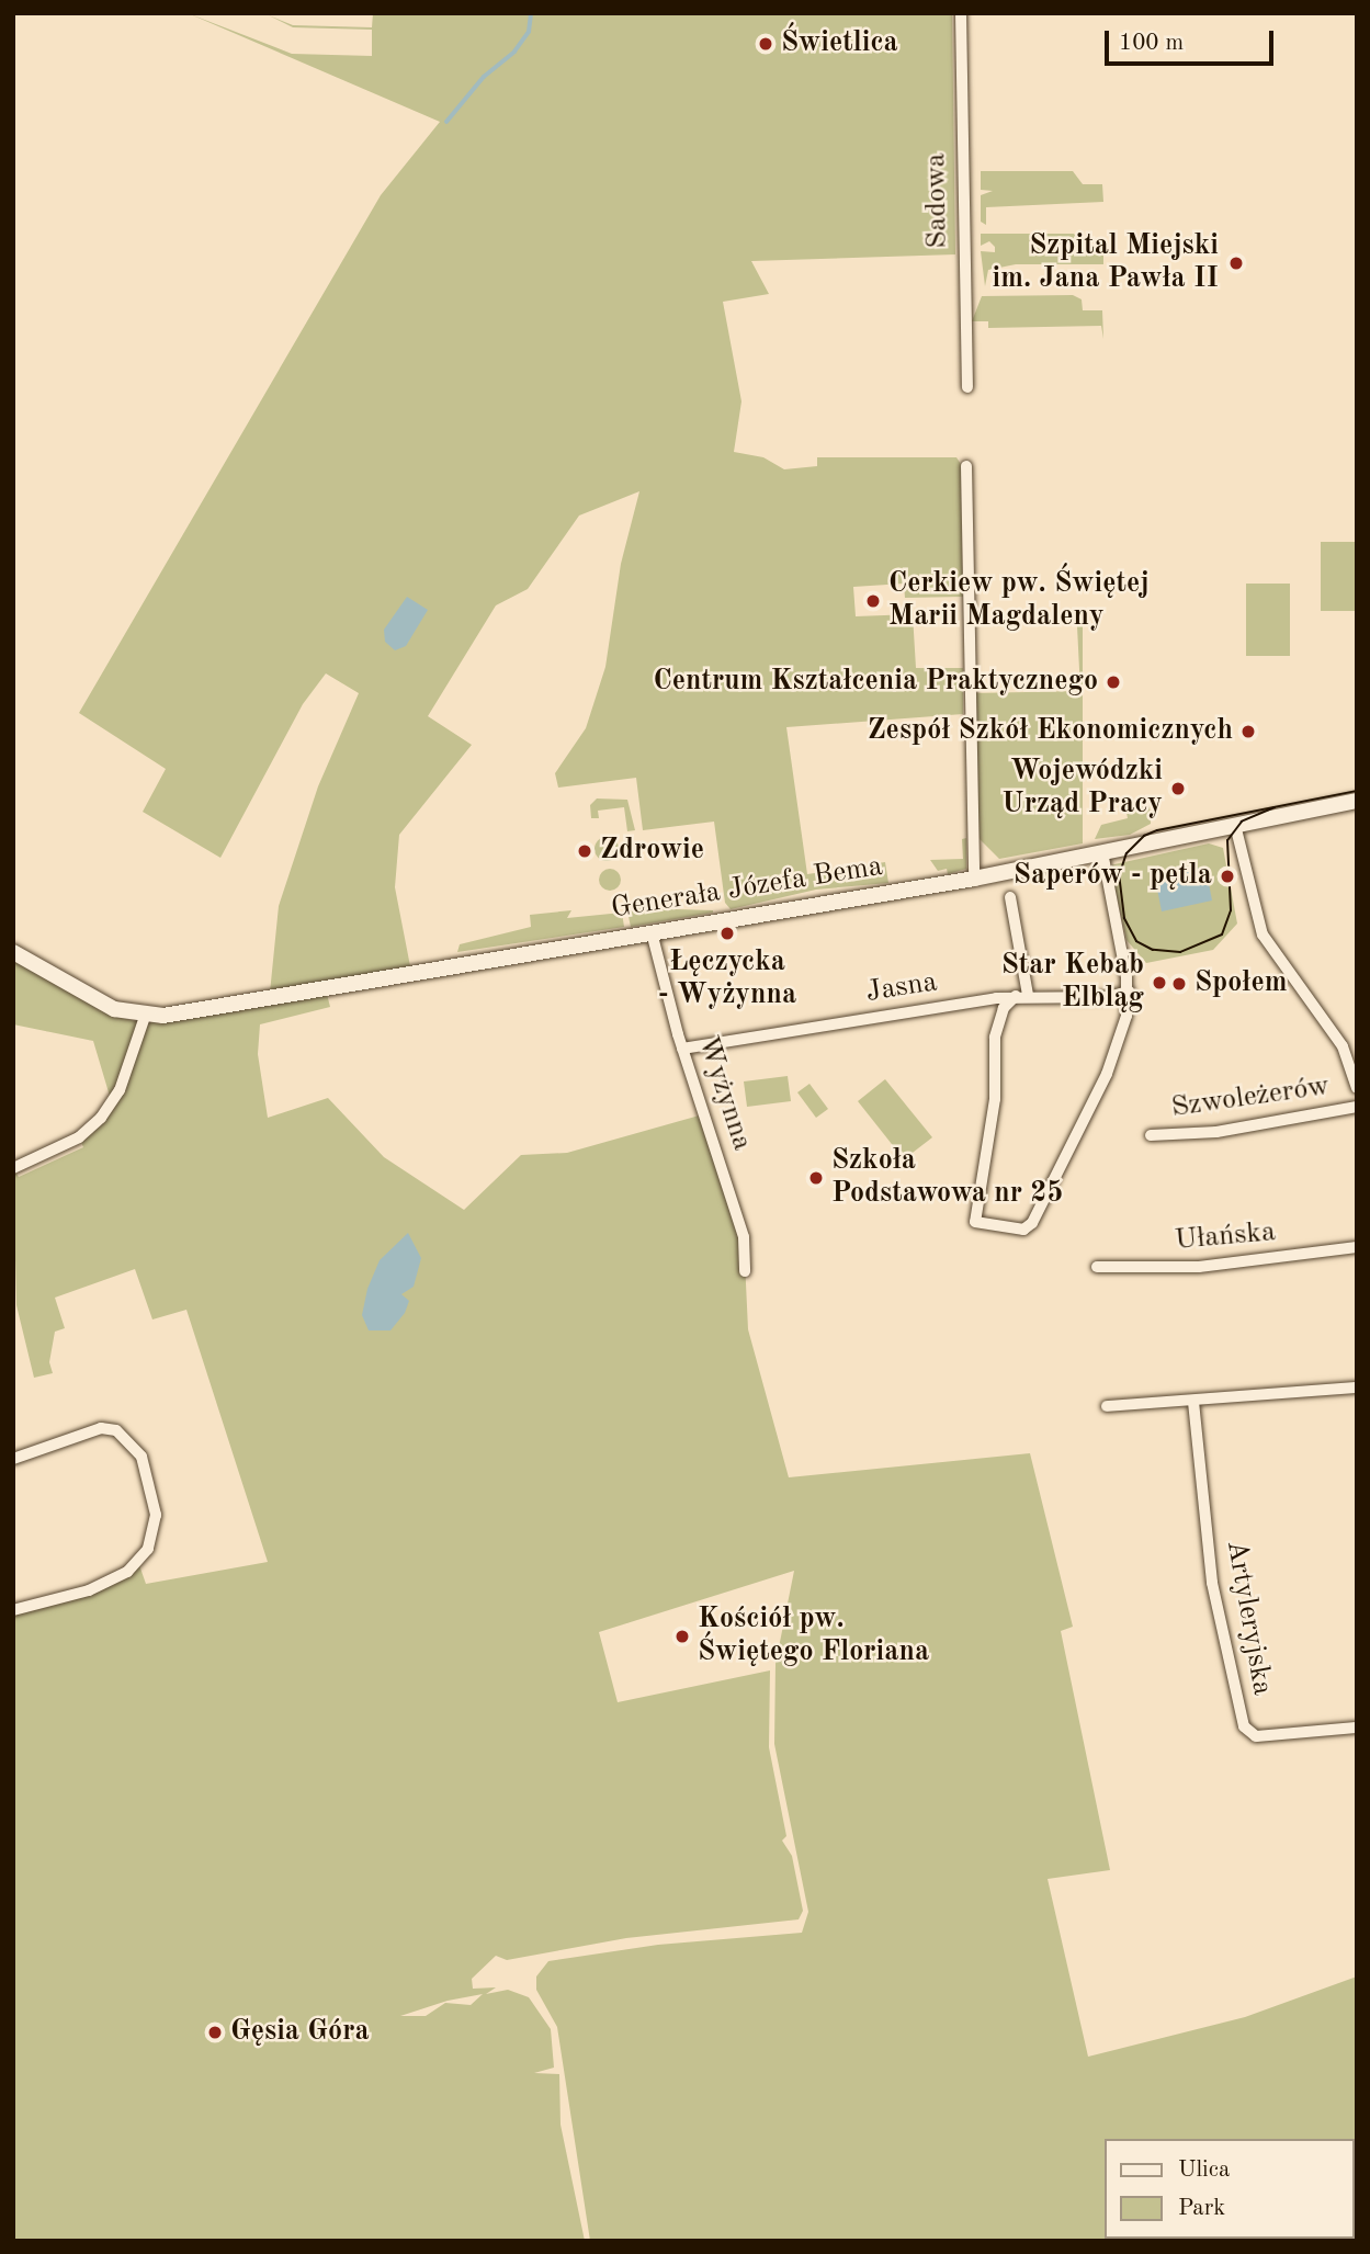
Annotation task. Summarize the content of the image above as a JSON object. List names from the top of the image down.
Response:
{
  "streets": {
    "street": [
      "Sadowa",
      "Generała Józefa Bema",
      "Jasna",
      "Wyżynna",
      "Szwoleżerów",
      "Ułańska",
      "Artyleryjska"
    ]
  },
  "crossings": [
    ["Generała Józefa Bema", "Wyżynna"],
    ["Jasna", "Wyżynna"]
  ],
  "places": [
    "Świetlica",
    "Szpital Miejski im. Jana Pawła II",
    "Cerkiew pw. Świętej Marii Magdaleny",
    "Centrum Kształcenia Praktycznego",
    "Zespół Szkół Ekonomicznych",
    "Wojewódzki Urząd Pracy",
    "Zdrowie",
    "Saperów - pętla",
    "Łęczycka - Wyżynna",
    "Star Kebab Elbląg",
    "Społem",
    "Szkoła Podstawowa nr 25",
    "Kościół pw. Świętego Floriana",
    "Gęsia Góra"
  ],
  "legend": ["Ulica", "Park"],
  "scale_bar": "100 m"
}
